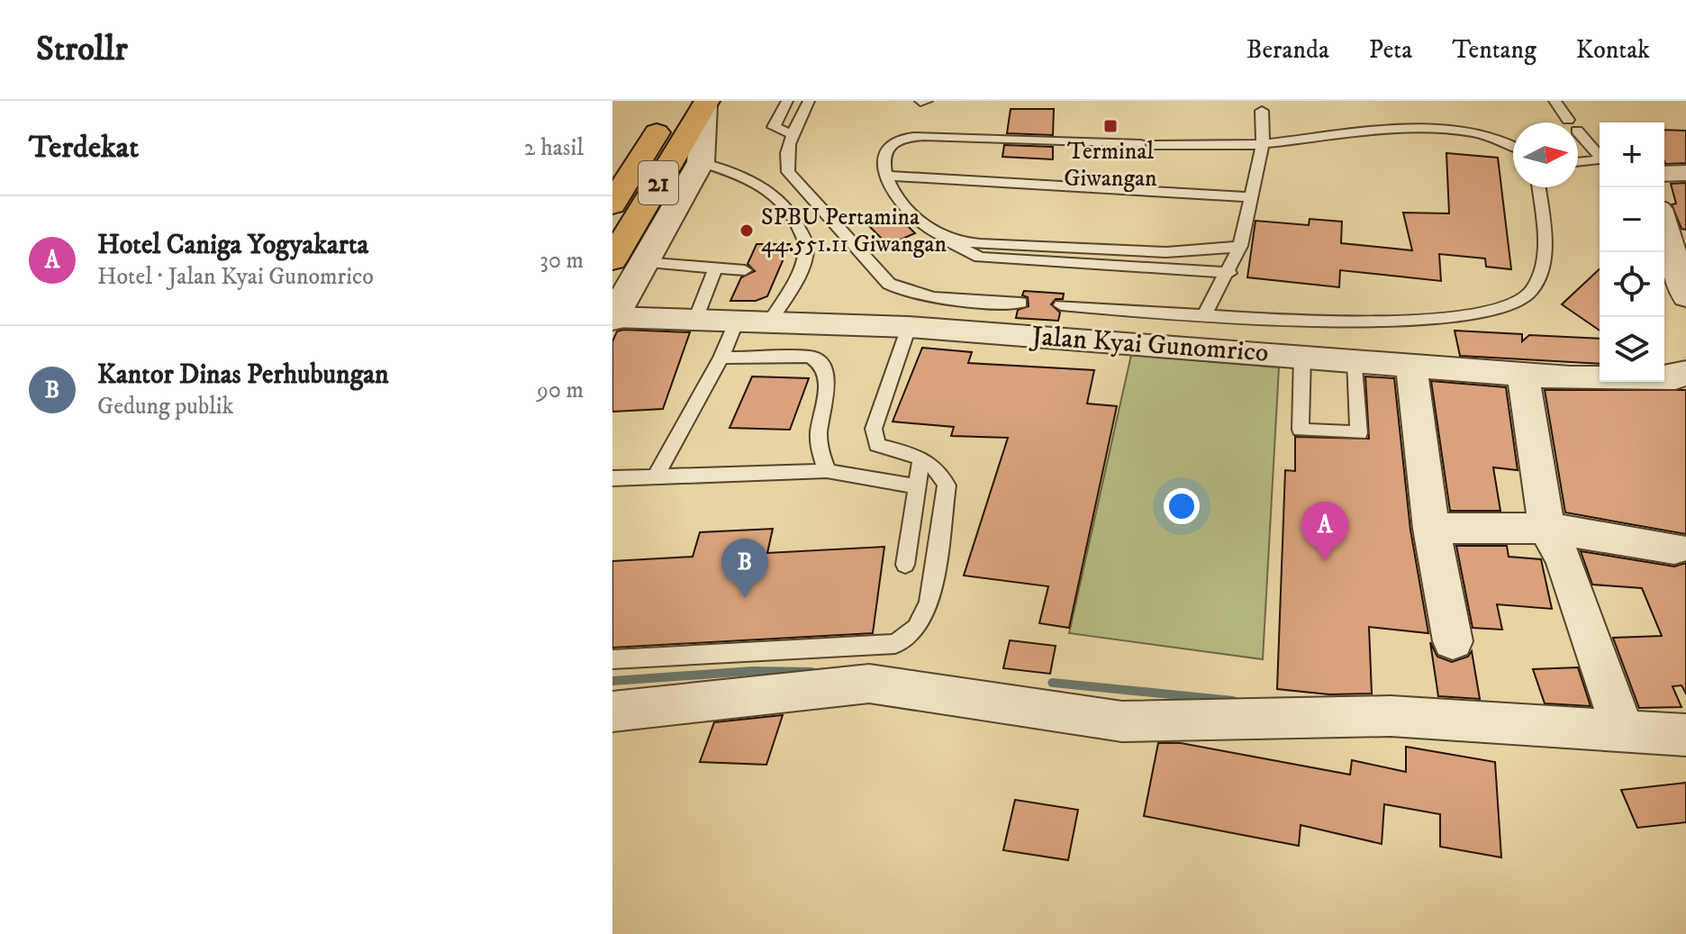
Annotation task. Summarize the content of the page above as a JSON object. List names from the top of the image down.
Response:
{
  "streets": {
    "highway": ["21"],
    "street": ["Jalan Kyai Gunomrico"]
  },
  "places": {
    "transit": ["Terminal Giwangan"],
    "other": ["SPBU Pertamina 44.551.11 Giwangan"]
  },
  "north": "right",
  "page": {
    "header": "Strollr",
    "nav": [
      "Beranda",
      "Peta",
      "Tentang",
      "Kontak"
    ],
    "heading": ["Terdekat", "2 hasil"],
    "map_buttons": ["+", "−"],
    "list": [
      {
        "mark": "A",
        "name": "Hotel Caniga Yogyakarta",
        "note": "Hotel · Jalan Kyai Gunomrico",
        "value": "30 m"
      },
      {
        "mark": "B",
        "name": "Kantor Dinas Perhubungan",
        "note": "Gedung publik",
        "value": "90 m"
      }
    ],
    "pins": ["A", "B"]
  }
}
